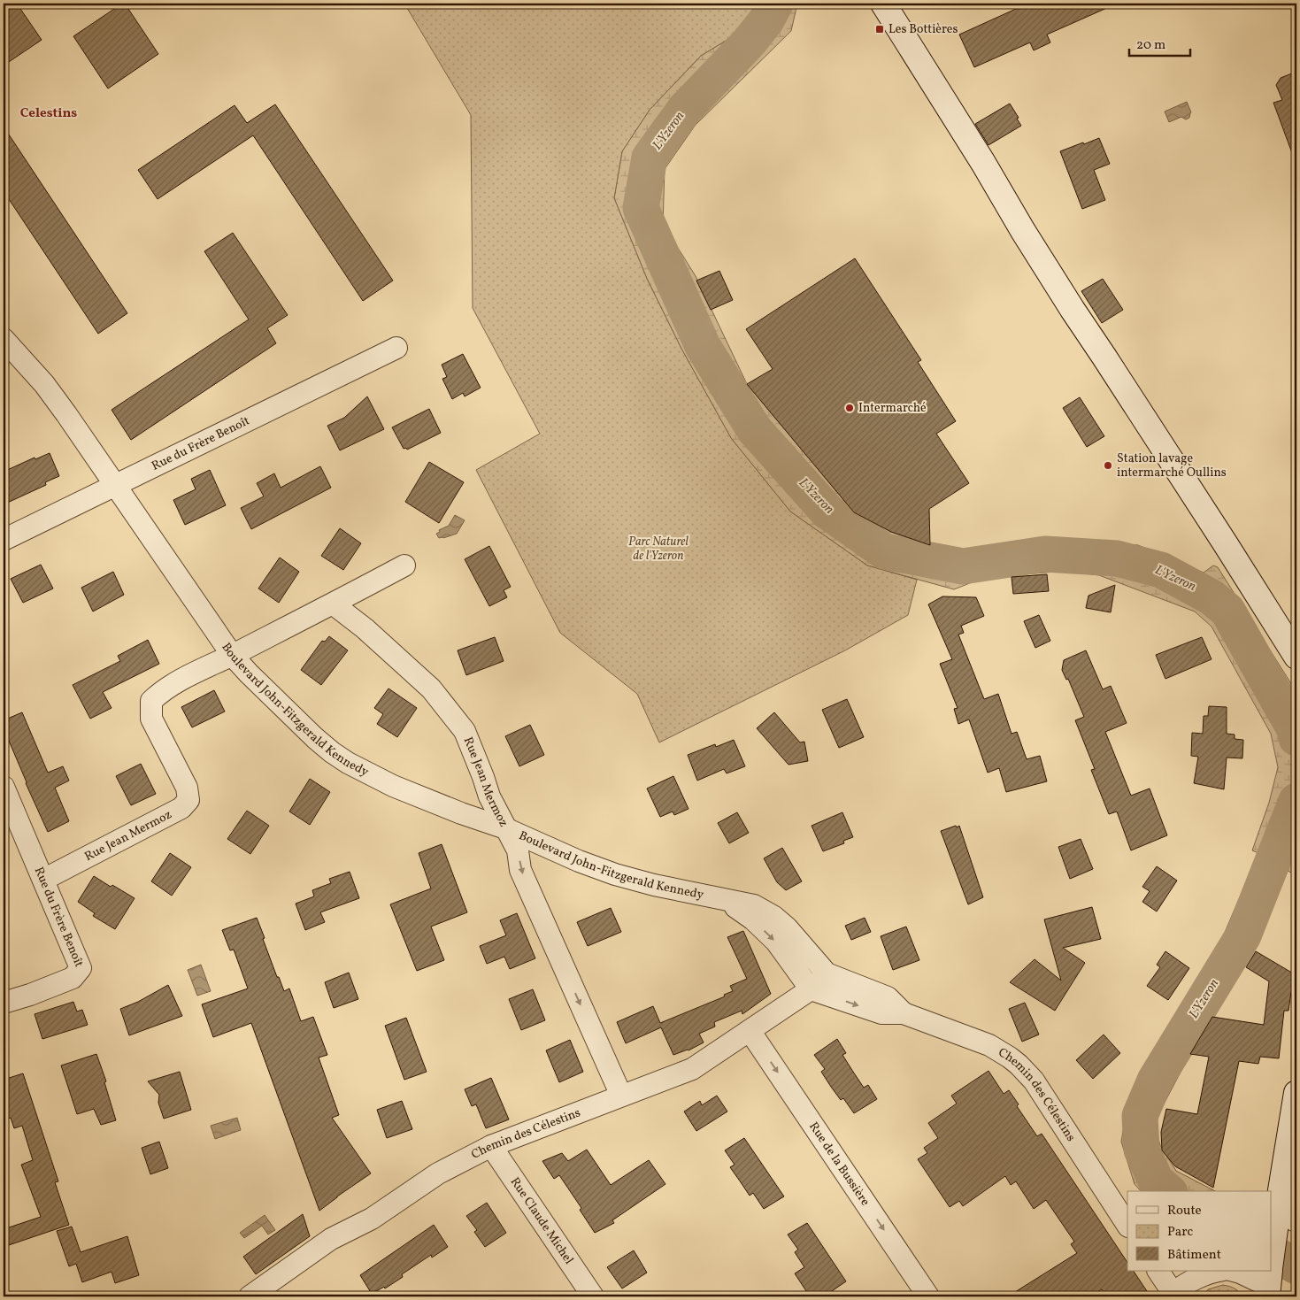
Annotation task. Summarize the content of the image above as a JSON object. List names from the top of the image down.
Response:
{
  "streets": {
    "street": [
      "Rue du Frère Benoît",
      "Boulevard John-Fitzgerald Kennedy",
      "Rue Jean Mermoz",
      "Chemin des Célestins",
      "Rue de la Bussière",
      "Rue Claude Michel"
    ]
  },
  "crossings": [
    ["Rue du Frère Benoît", "Boulevard John-Fitzgerald Kennedy"],
    ["Rue du Frère Benoît", "Rue Jean Mermoz"],
    ["Boulevard John-Fitzgerald Kennedy", "Rue Jean Mermoz"],
    ["Boulevard John-Fitzgerald Kennedy", "Chemin des Célestins"],
    ["Rue Jean Mermoz", "Chemin des Célestins"],
    ["Chemin des Célestins", "Rue de la Bussière"],
    ["Chemin des Célestins", "Rue Claude Michel"]
  ],
  "one_way": ["Rue de la Bussière"],
  "districts": ["Celestins"],
  "water": ["L'Yzeron"],
  "parks": ["Parc Naturel de l'Yzeron"],
  "places": {
    "transit": ["Les Bottières"],
    "other": ["Intermarché", "Station lavage intermarché Oullins"]
  },
  "legend": ["Route", "Parc", "Bâtiment"],
  "scale_bar": "20 m"
}
